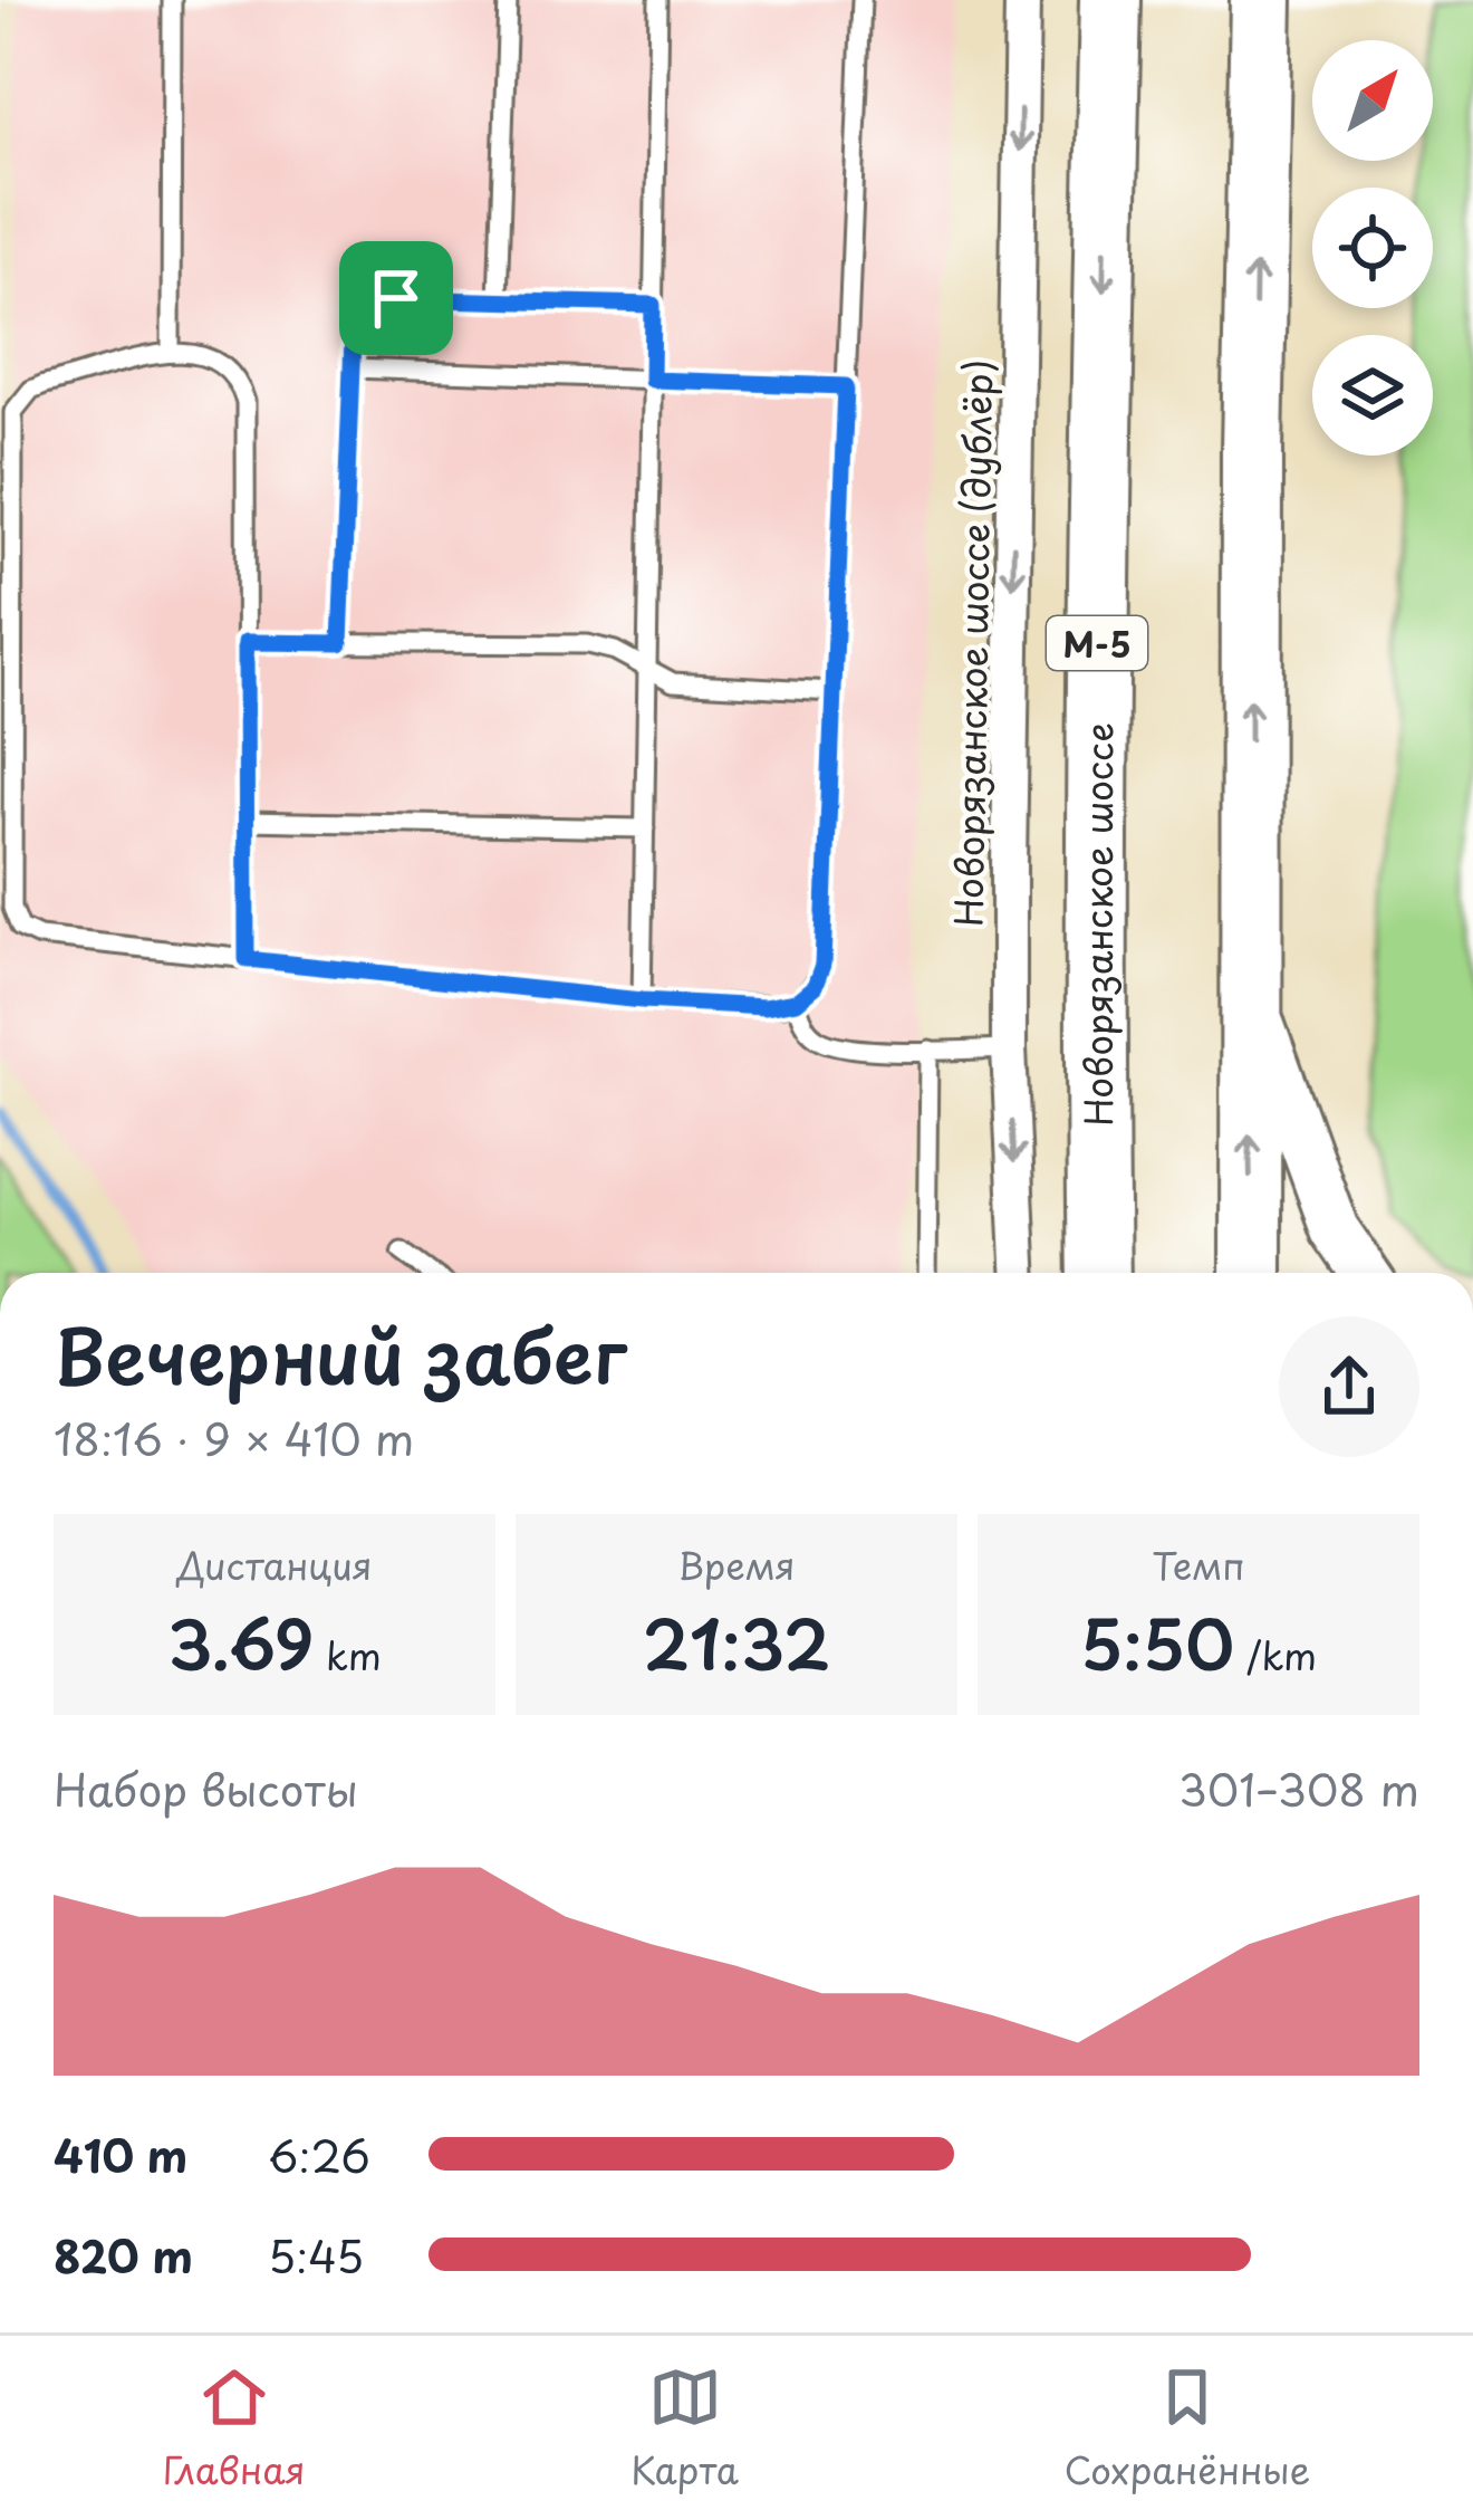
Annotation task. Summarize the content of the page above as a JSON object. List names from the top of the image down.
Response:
{
  "streets": {
    "highway": ["М-5", "Новорязанское шоссе"],
    "street": ["Новорязанское шоссе (дублёр)"]
  },
  "one_way": ["Новорязанское шоссе (дублёр)"],
  "north": "top right",
  "page": {
    "heading": ["Вечерний забег", "18:16 · 9 × 410 m"],
    "stats": [
      ["Дистанция", "3.69 km"],
      ["Время", "21:32"],
      ["Темп", "5:50 /km"]
    ],
    "chart": ["Набор высоты", "301–308 m"],
    "list": [
      {
        "name": "410 m",
        "note": "6:26"
      },
      {
        "name": "820 m",
        "note": "5:45"
      }
    ],
    "tabs": ["Главная", "Карта", "Сохранённые"]
  }
}
